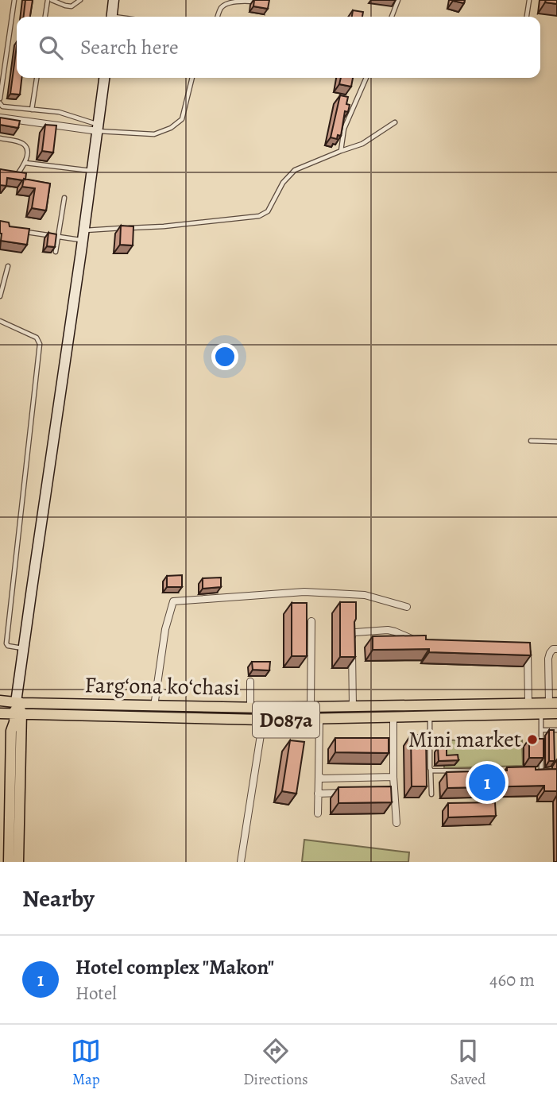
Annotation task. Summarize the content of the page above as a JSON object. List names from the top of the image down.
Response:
{
  "streets": {
    "main road": ["Fargʻona koʻchasi", "D087a"]
  },
  "places": ["Mini market"],
  "page": {
    "search": "Search here",
    "pins": "1",
    "heading": "Nearby",
    "list": [
      {
        "mark": "1",
        "name": "Hotel complex \"Makon\"",
        "note": "Hotel",
        "value": "460 m"
      }
    ],
    "nav": ["Map", "Directions", "Saved"]
  }
}
